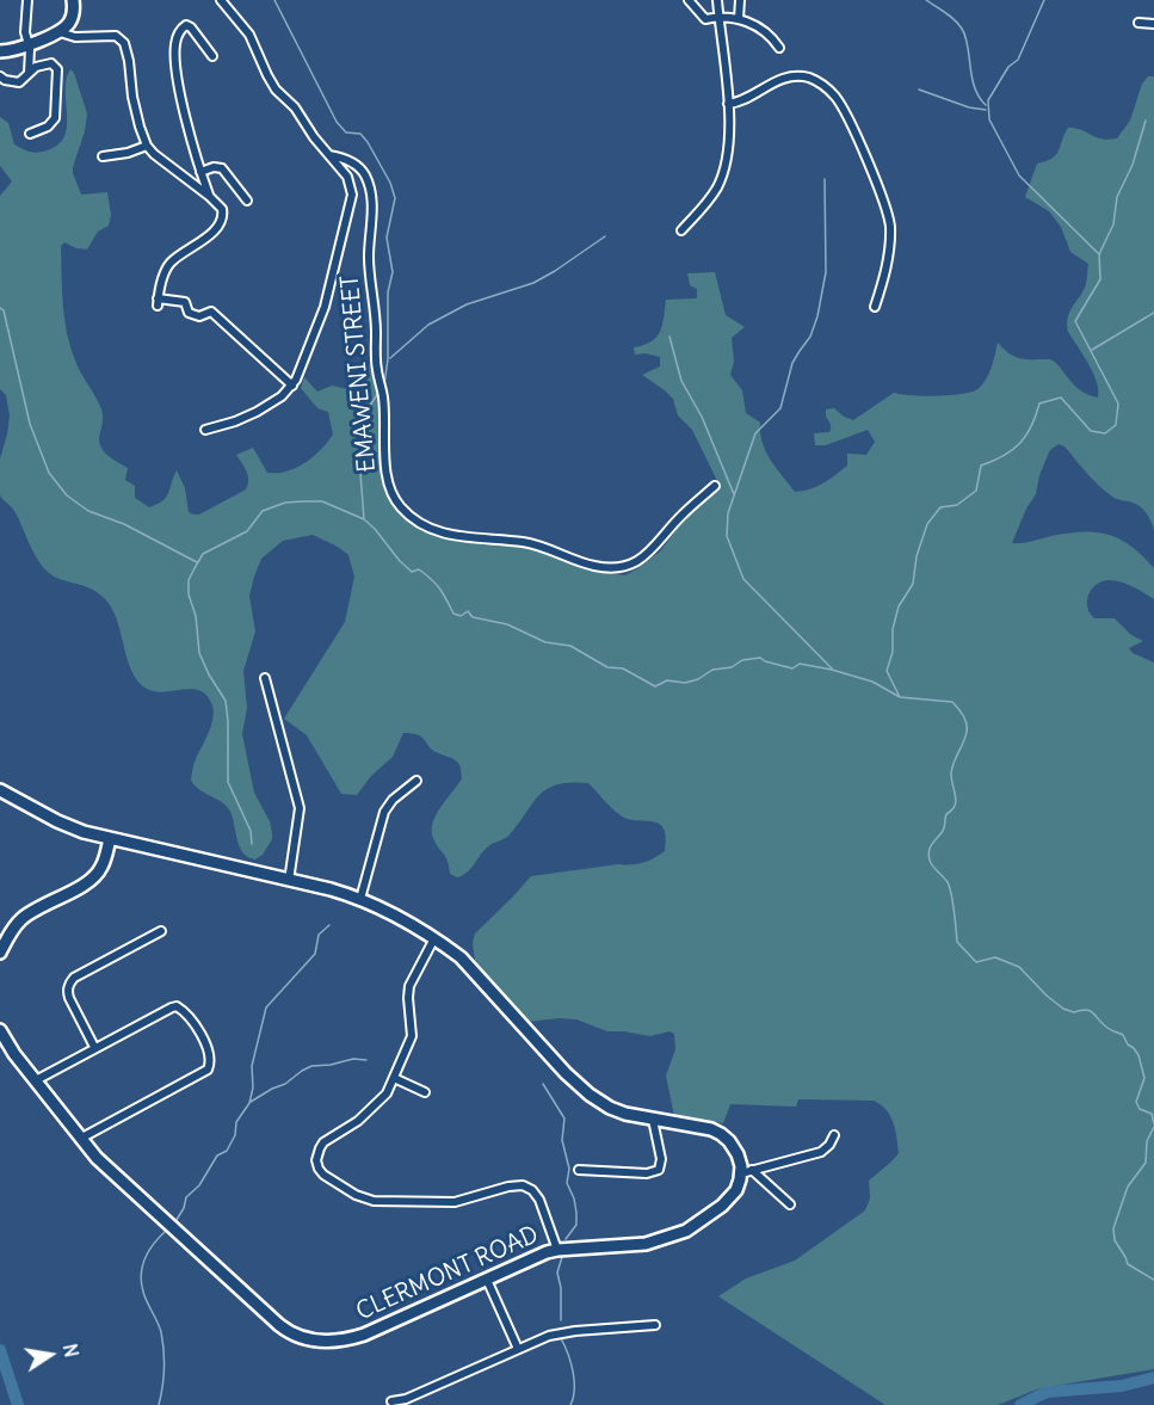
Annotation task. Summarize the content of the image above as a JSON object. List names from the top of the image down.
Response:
{
  "streets": {
    "street": ["EMAWENI STREET", "CLERMONT ROAD"]
  },
  "north": "right"
}
